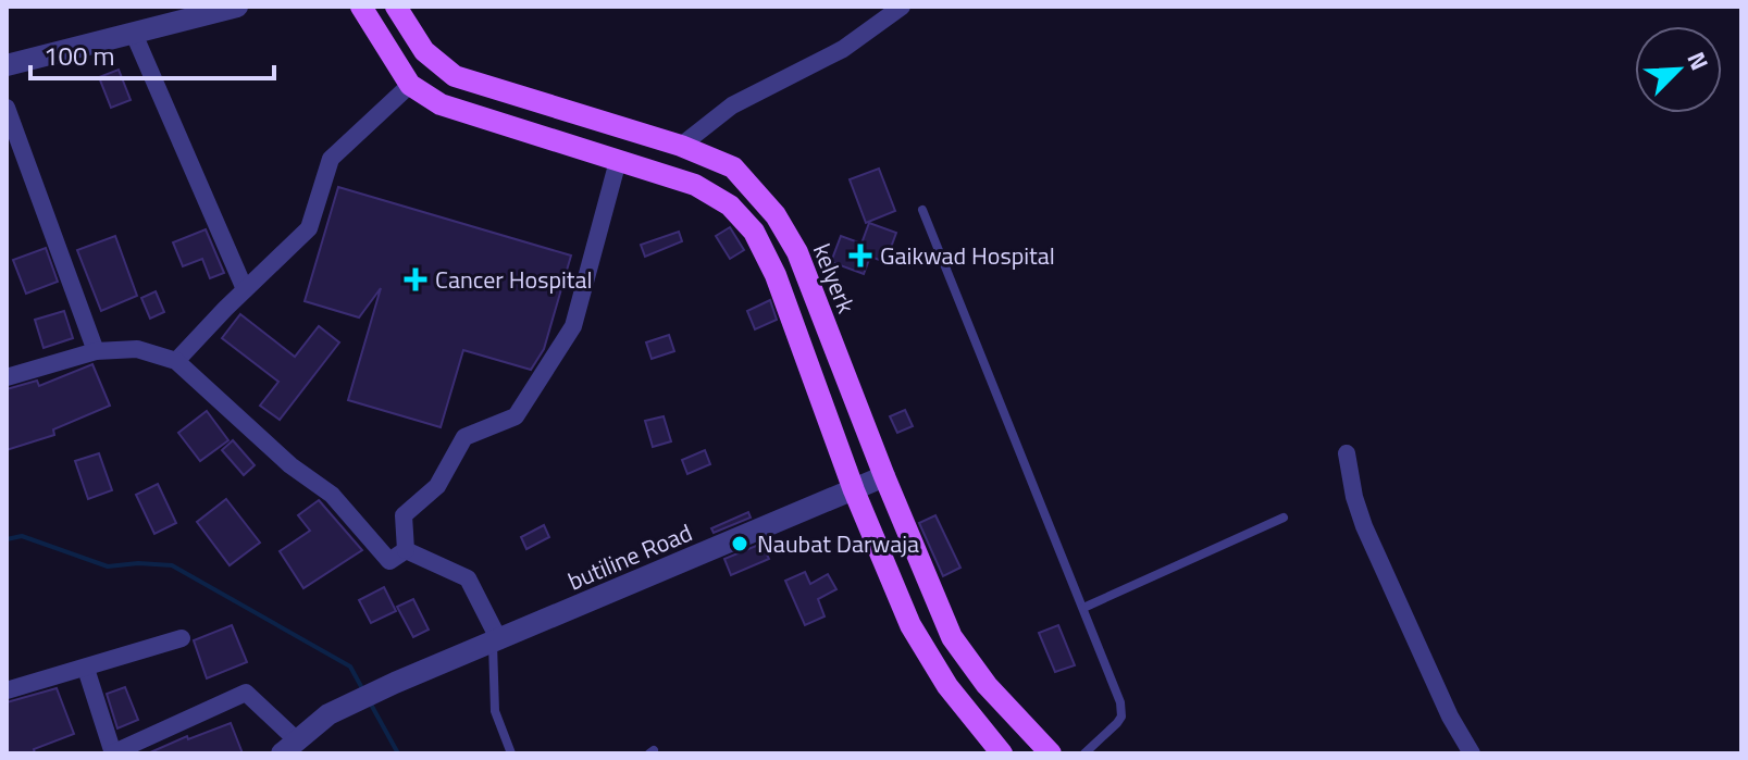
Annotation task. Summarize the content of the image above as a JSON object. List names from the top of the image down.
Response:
{
  "streets": {
    "main road": ["kelyerk"],
    "street": ["butiline Road"]
  },
  "crossings": [
    ["kelyerk", "butiline Road"]
  ],
  "places": {
    "health": ["Gaikwad Hospital", "Cancer Hospital"],
    "other": ["Naubat Darwaja"]
  },
  "scale_bar": "100 m",
  "north": "top right"
}
